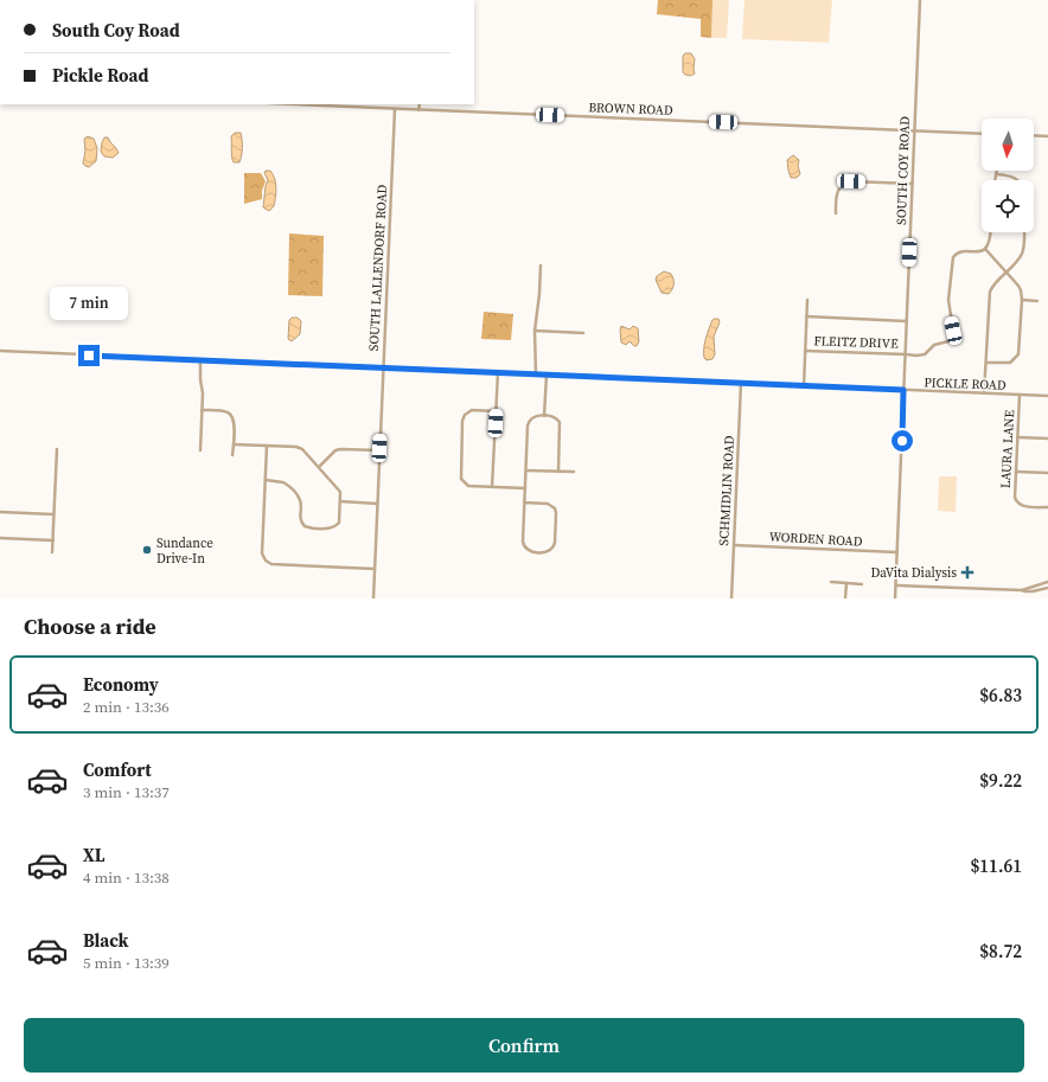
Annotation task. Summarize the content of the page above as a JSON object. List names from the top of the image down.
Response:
{
  "streets": {
    "street": [
      "BROWN ROAD",
      "SOUTH COY ROAD",
      "SOUTH LALLENDORF ROAD",
      "FLEITZ DRIVE",
      "PICKLE ROAD",
      "LAURA LANE",
      "SCHMIDLIN ROAD",
      "WORDEN ROAD"
    ]
  },
  "crossings": [
    ["BROWN ROAD", "SOUTH COY ROAD"],
    ["BROWN ROAD", "SOUTH LALLENDORF ROAD"],
    ["SOUTH COY ROAD", "FLEITZ DRIVE"],
    ["SOUTH COY ROAD", "PICKLE ROAD"],
    ["SOUTH COY ROAD", "WORDEN ROAD"],
    ["SOUTH LALLENDORF ROAD", "PICKLE ROAD"],
    ["PICKLE ROAD", "LAURA LANE"],
    ["PICKLE ROAD", "SCHMIDLIN ROAD"],
    ["SCHMIDLIN ROAD", "WORDEN ROAD"]
  ],
  "places": {
    "other": ["Sundance Drive-In"],
    "health": ["DaVita Dialysis"]
  },
  "north": "bottom",
  "page": {
    "banner": ["South Coy Road", "Pickle Road"],
    "bubble": "7 min",
    "heading": "Choose a ride",
    "list": [
      {
        "name": "Economy",
        "note": "2 min · 13:36",
        "value": "$6.83"
      },
      {
        "name": "Comfort",
        "note": "3 min · 13:37",
        "value": "$9.22"
      },
      {
        "name": "XL",
        "note": "4 min · 13:38",
        "value": "$11.61"
      },
      {
        "name": "Black",
        "note": "5 min · 13:39",
        "value": "$8.72"
      }
    ],
    "buttons": "Confirm"
  }
}
